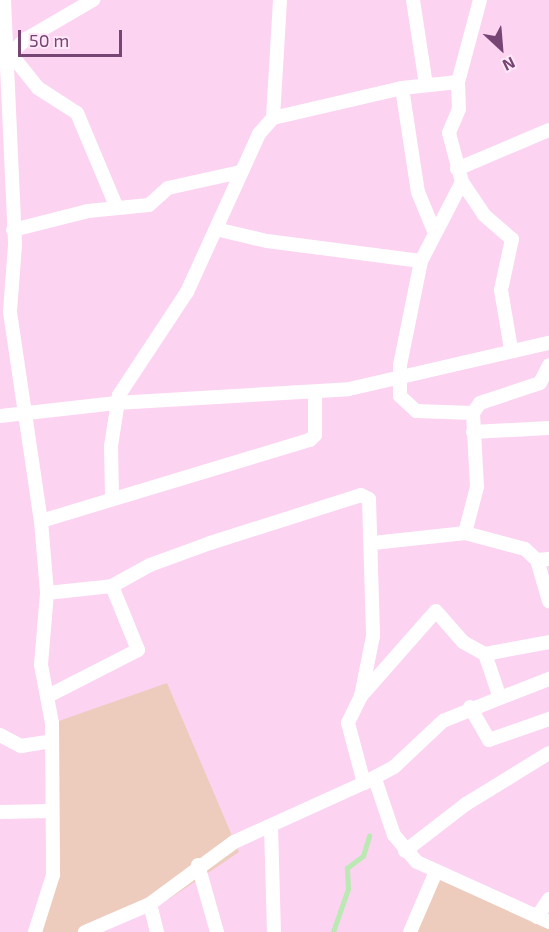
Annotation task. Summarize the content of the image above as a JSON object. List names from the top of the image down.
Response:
{
  "scale_bar": "50 m",
  "north": "bottom right"
}
